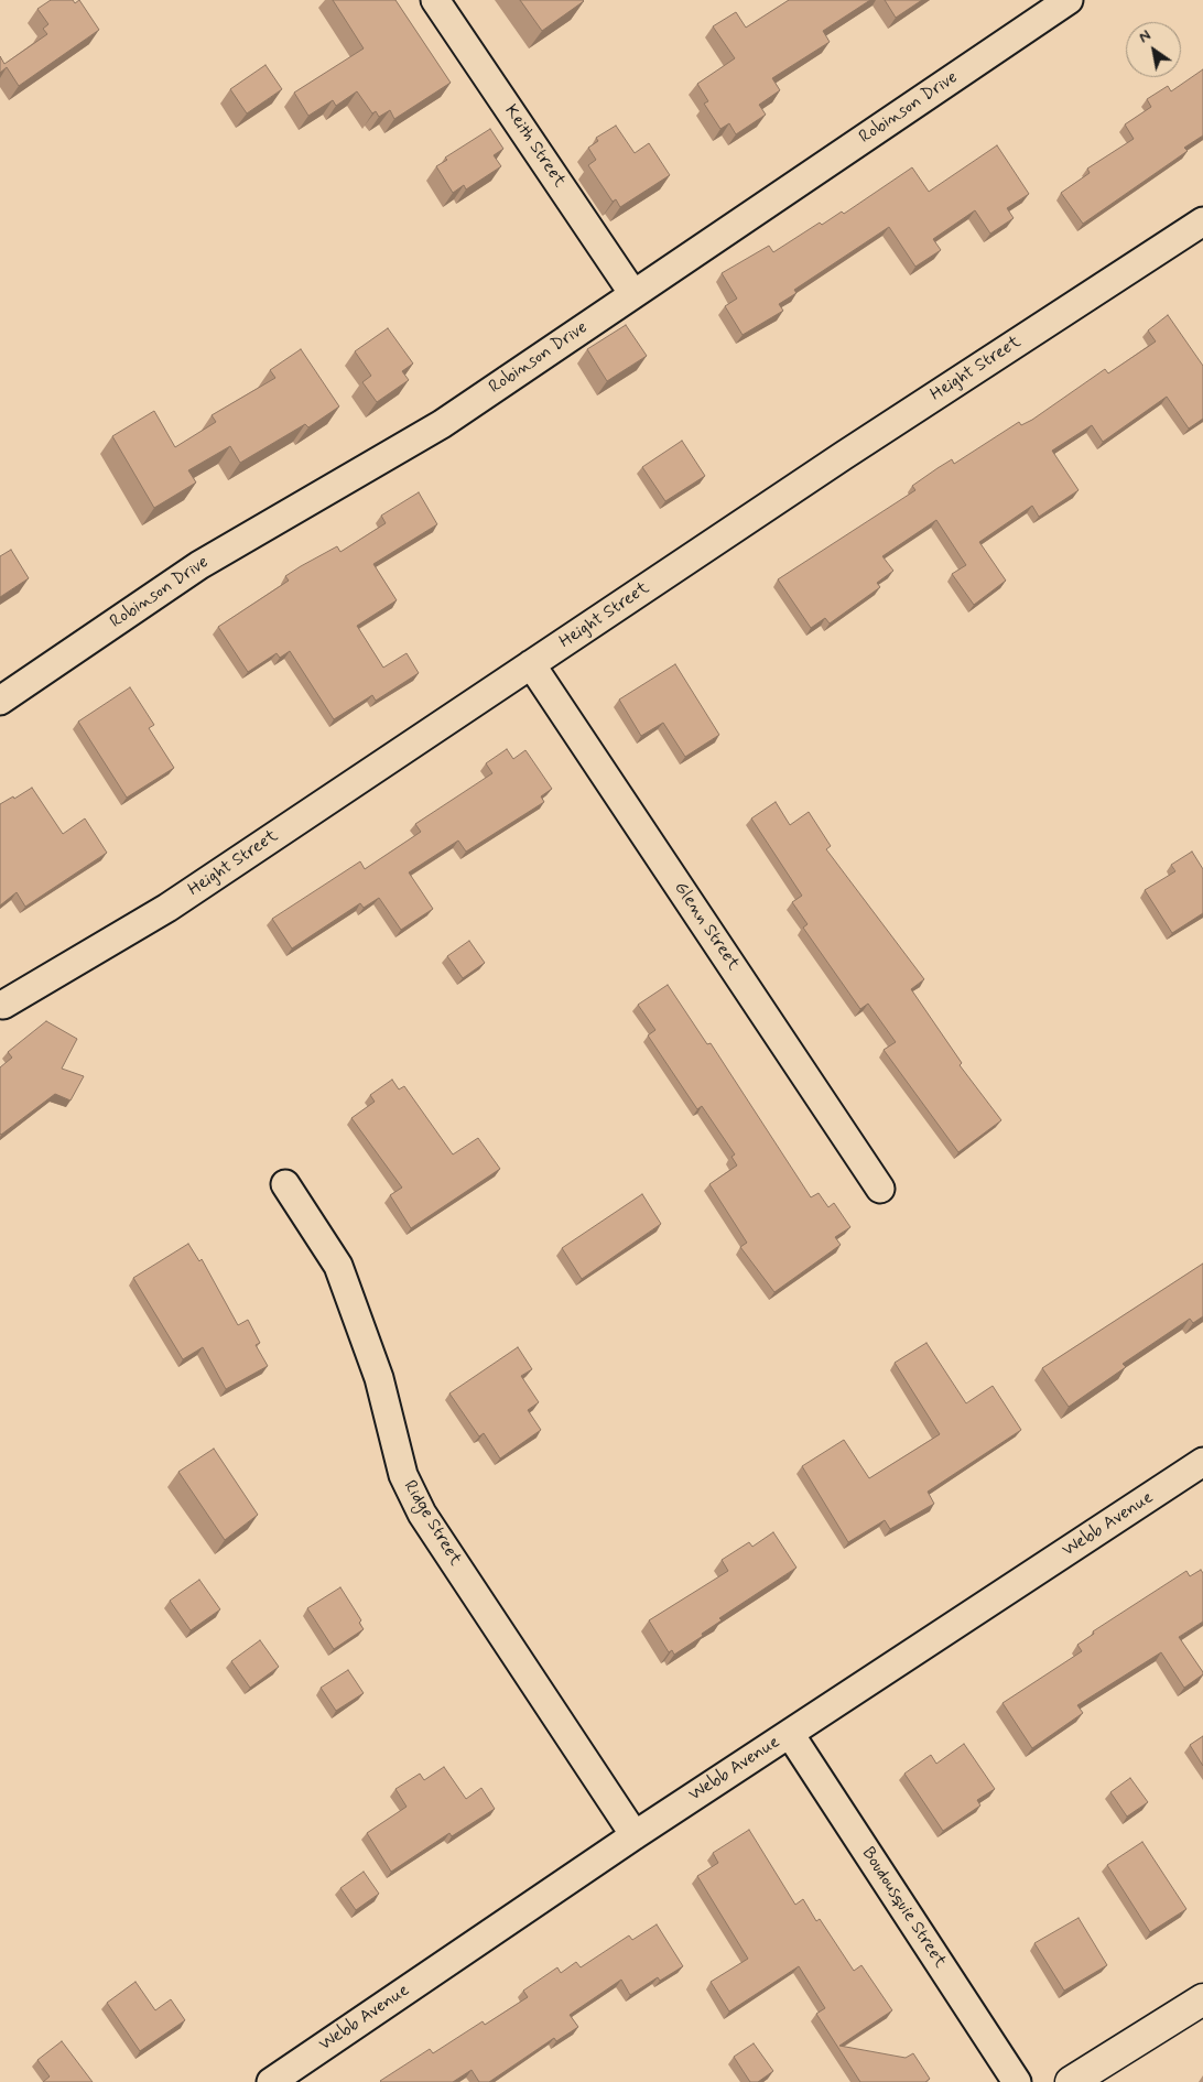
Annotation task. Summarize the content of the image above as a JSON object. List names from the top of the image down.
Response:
{
  "streets": {
    "street": [
      "Robinson Drive",
      "Keith Street",
      "Height Street",
      "Glenn Street",
      "Ridge Street",
      "Webb Avenue",
      "Boudousquie Street"
    ]
  },
  "crossings": [
    ["Robinson Drive", "Keith Street"],
    ["Height Street", "Glenn Street"],
    ["Ridge Street", "Webb Avenue"],
    ["Webb Avenue", "Boudousquie Street"]
  ],
  "north": "top left"
}
